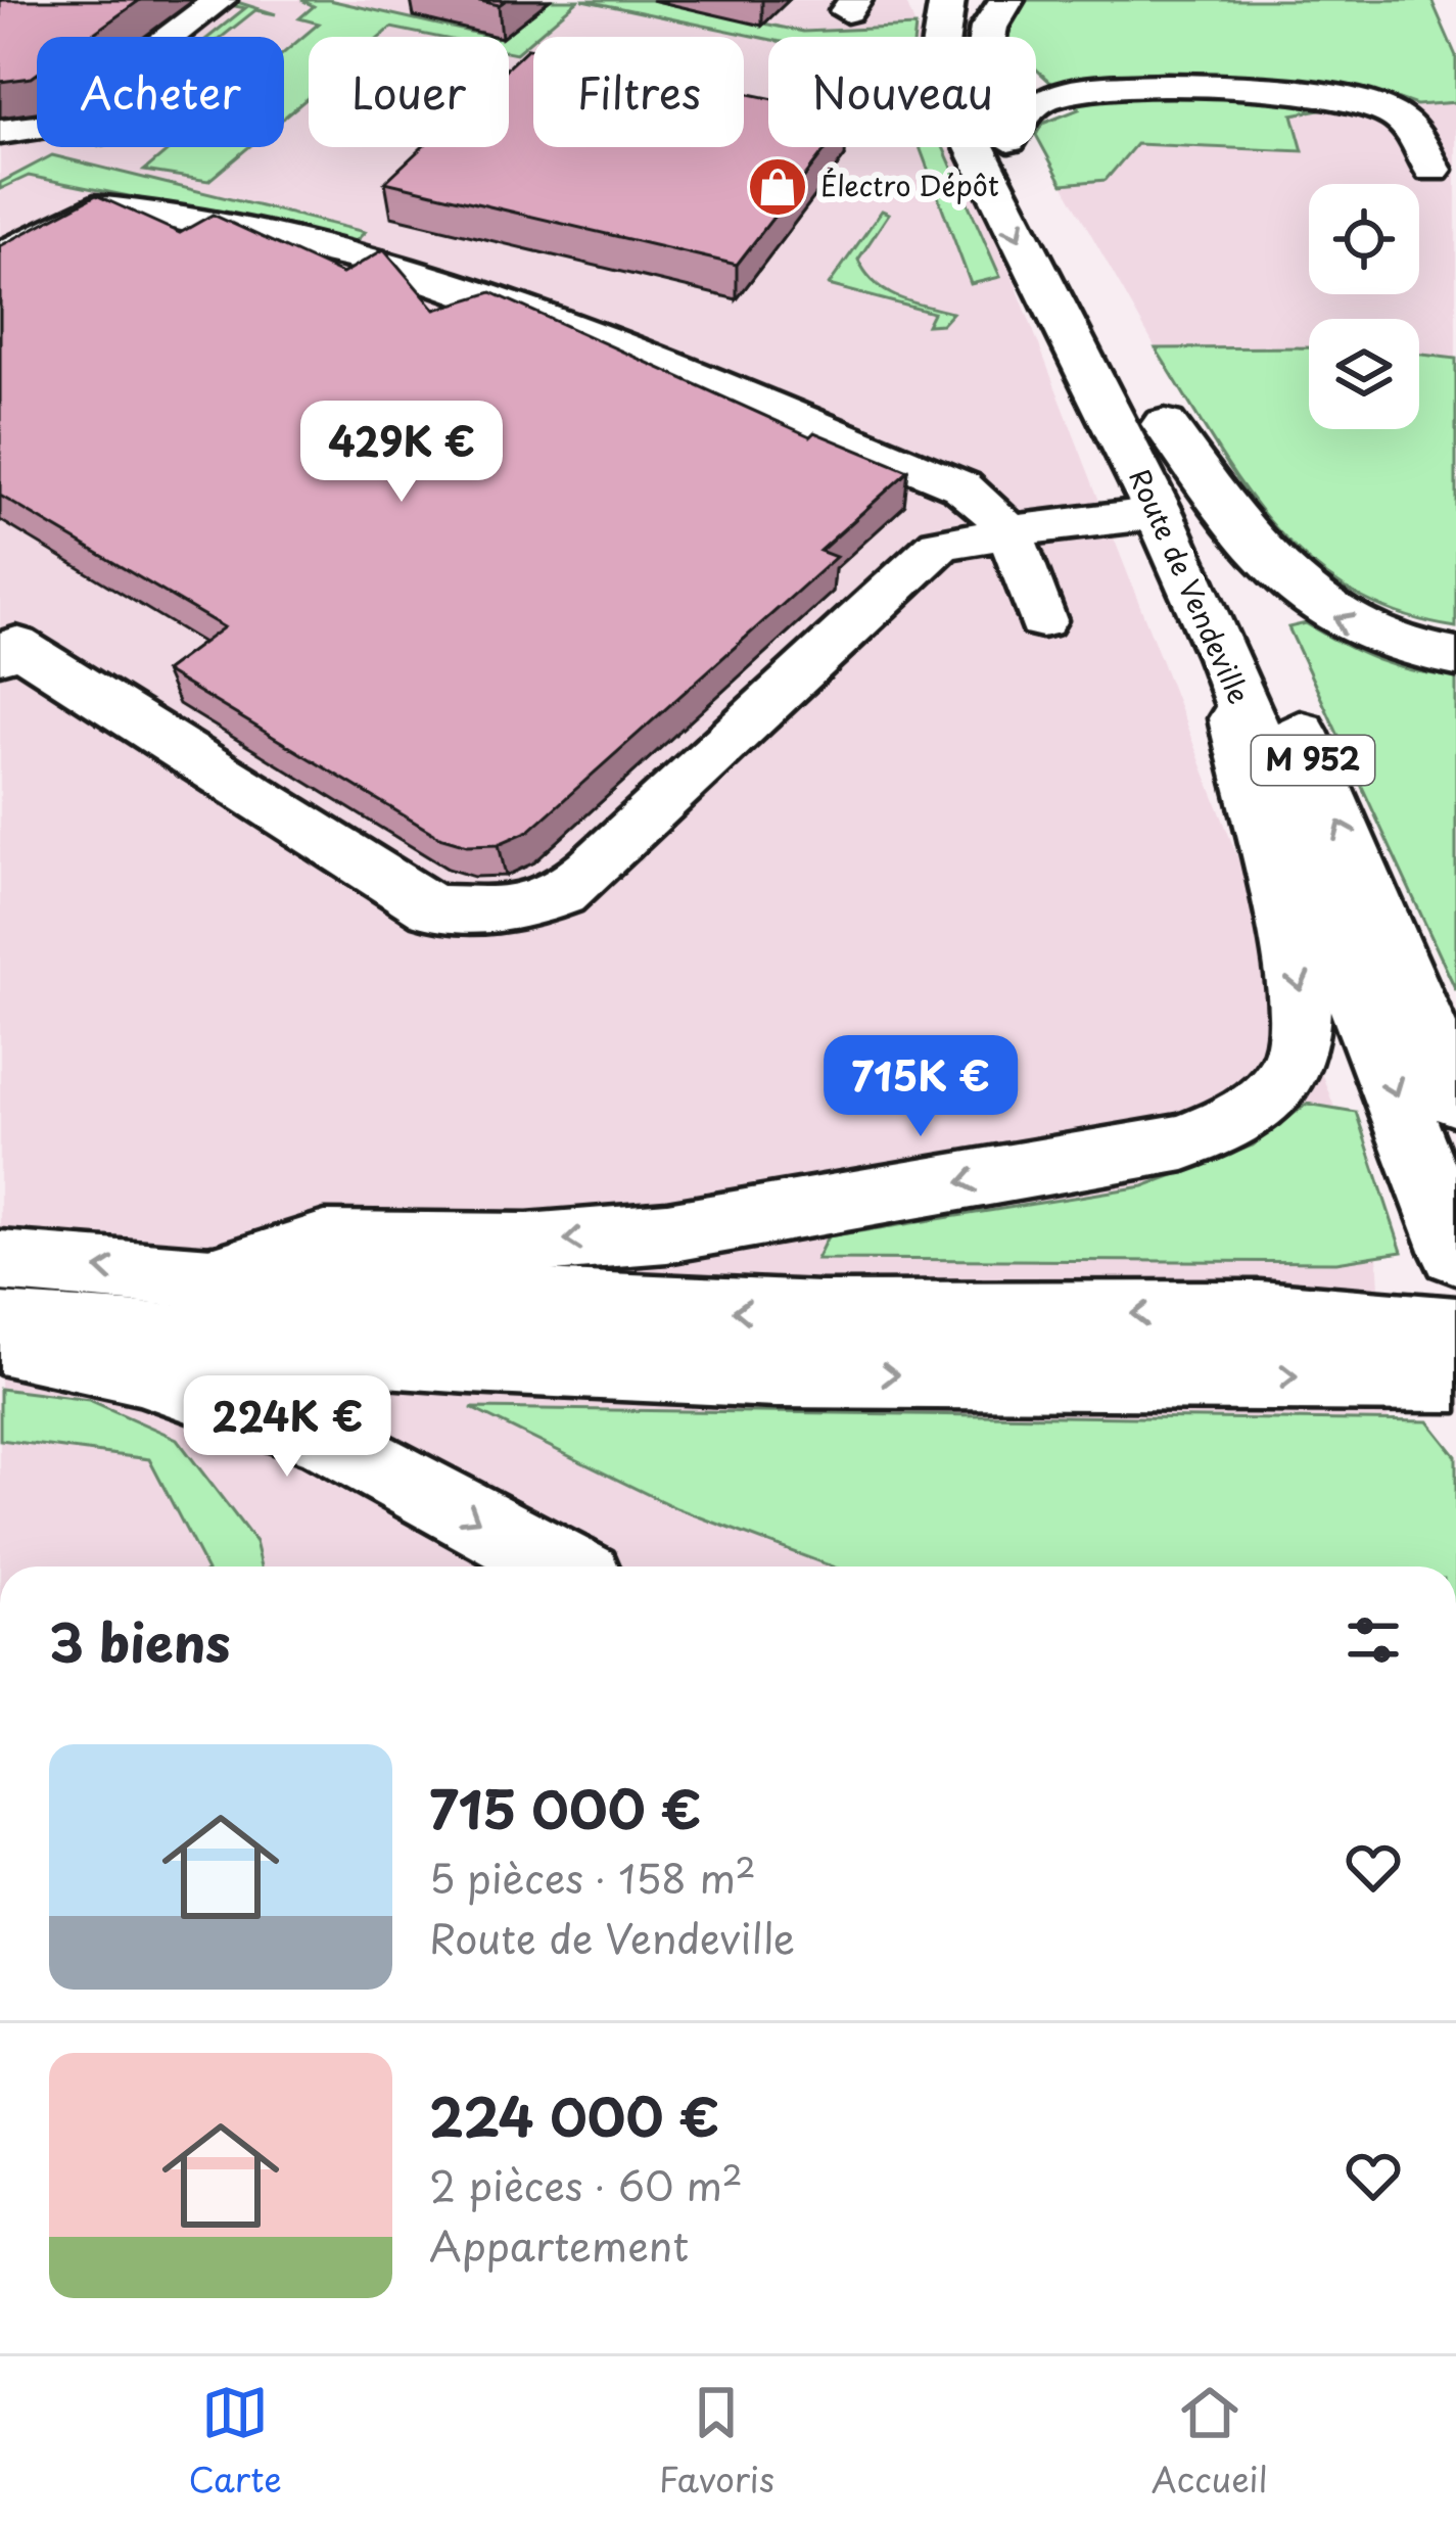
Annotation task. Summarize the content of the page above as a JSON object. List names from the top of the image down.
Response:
{
  "streets": {
    "main road": ["Route de Vendeville", "M 952"]
  },
  "one_way": ["Route de Vendeville"],
  "places": {
    "shop": ["Électro Dépôt"]
  },
  "page": {
    "chip": [
      "Acheter",
      "Louer",
      "Filtres",
      "Nouveau"
    ],
    "price": ["429K €", "715K €", "224K €"],
    "heading": "3 biens",
    "list": [
      {
        "name": "715 000 €",
        "note": "5 pièces · 158 m² · Route de Vendeville"
      },
      {
        "name": "224 000 €",
        "note": "2 pièces · 60 m² · Appartement"
      }
    ],
    "tabs": ["Carte", "Favoris", "Accueil"]
  }
}
